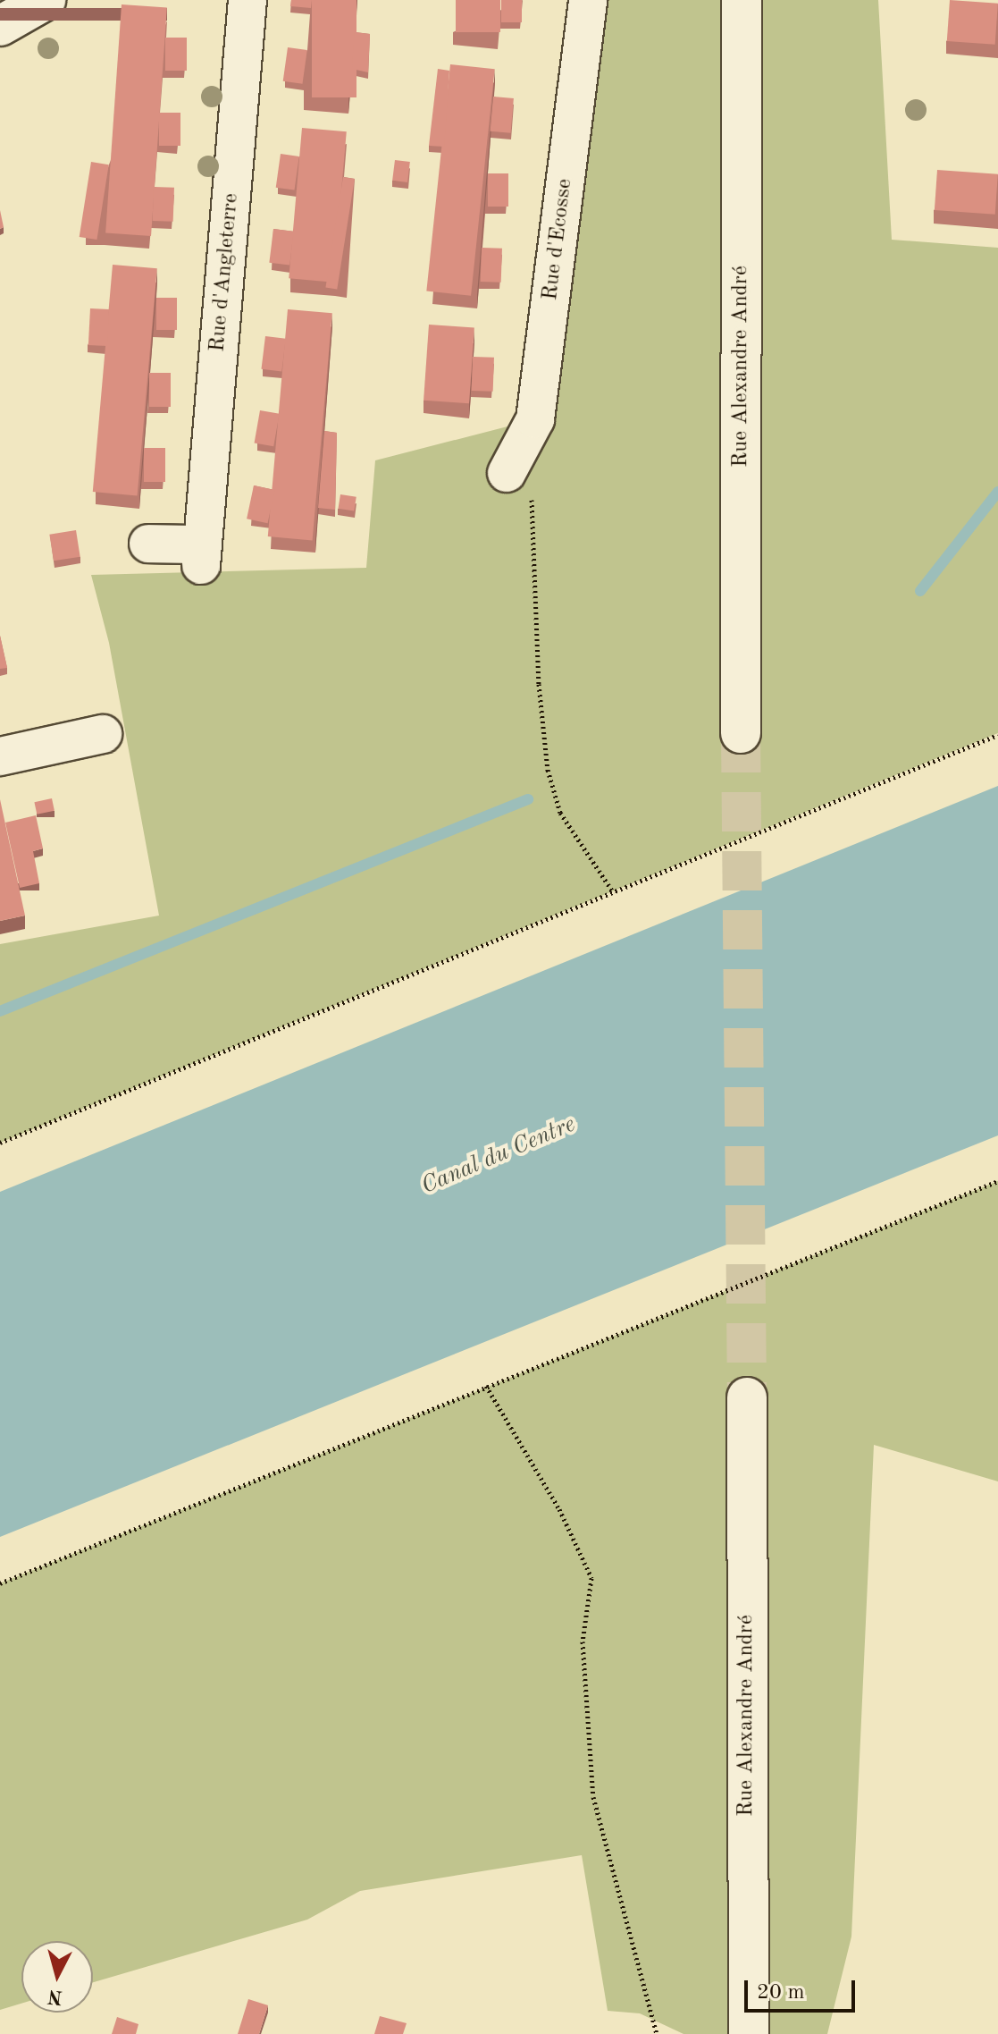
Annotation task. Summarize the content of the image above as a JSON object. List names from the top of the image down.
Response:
{
  "streets": {
    "street": ["Rue d'Ecosse", "Rue d'Angleterre", "Rue Alexandre André"]
  },
  "water": ["Canal du Centre"],
  "scale_bar": "20 m",
  "north": "bottom"
}
